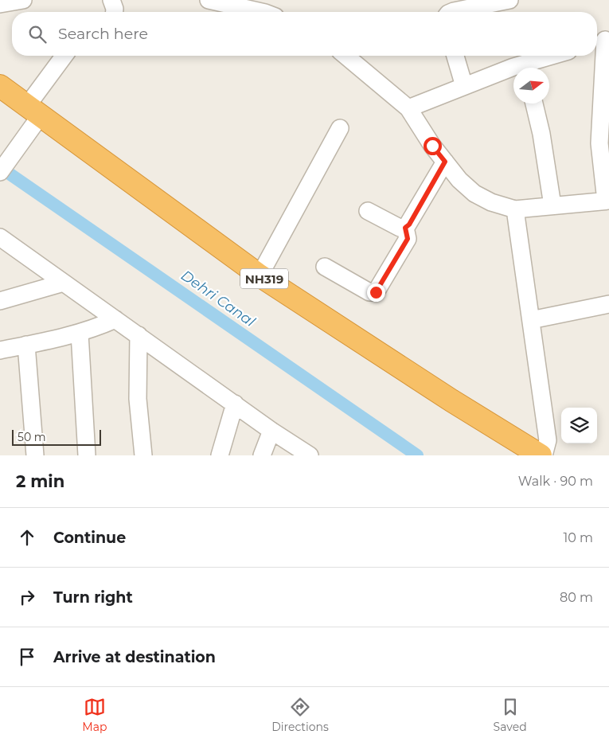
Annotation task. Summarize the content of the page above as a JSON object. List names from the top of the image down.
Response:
{
  "streets": {
    "highway": ["NH319"]
  },
  "water": ["Dehri Canal"],
  "scale_bar": "50 m",
  "north": "right",
  "page": {
    "search": "Search here",
    "scale": "50 m",
    "heading": ["2 min", "Walk · 90 m"],
    "list": [
      ["Continue", "10 m"],
      ["Turn right", "80 m"],
      "Arrive at destination"
    ],
    "nav": ["Map", "Directions", "Saved"]
  }
}
